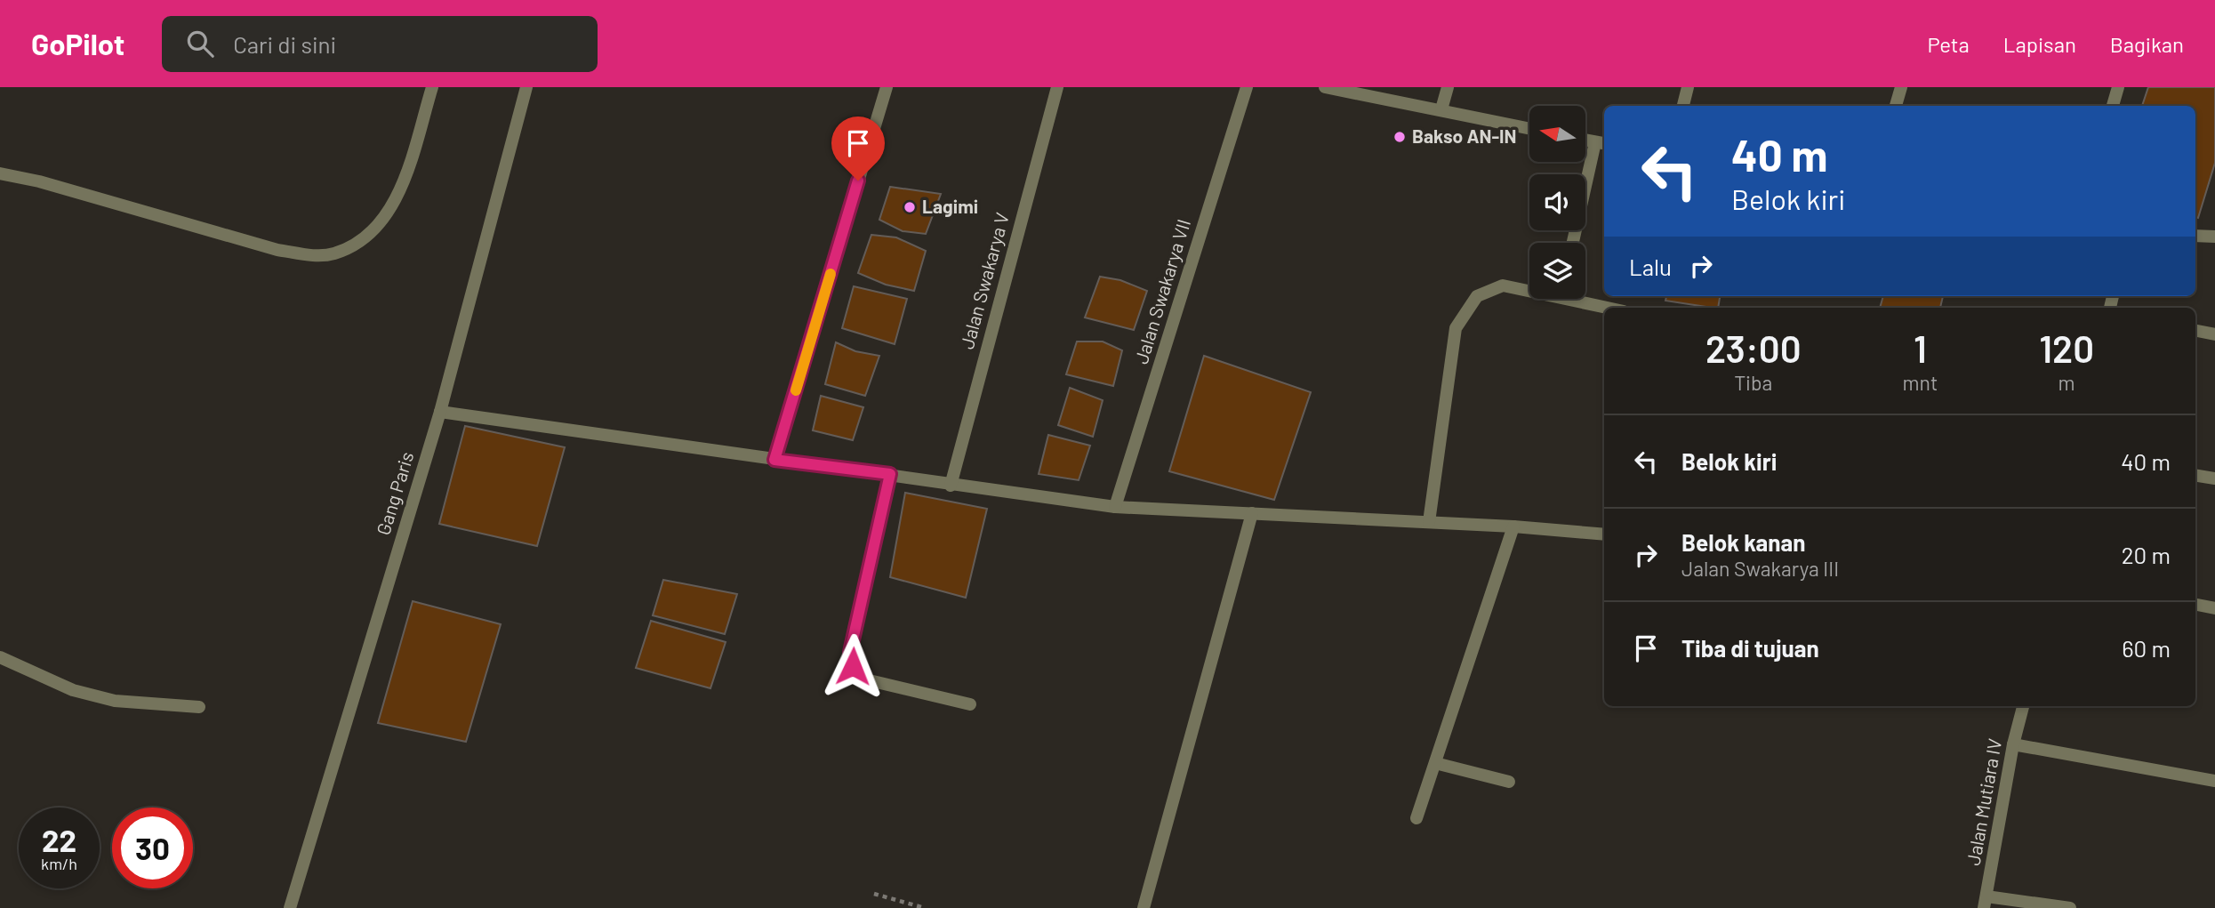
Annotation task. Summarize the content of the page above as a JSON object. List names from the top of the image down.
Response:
{
  "streets": {
    "street": [
      "Jalan Swakarya V",
      "Jalan Swakarya VII",
      "Gang Paris",
      "Jalan Mutiara IV"
    ]
  },
  "places": ["Bakso AN-IN", "Lagimi"],
  "north": "left",
  "page": {
    "header": "GoPilot",
    "search": "Cari di sini",
    "nav": ["Peta", "Lapisan", "Bagikan"],
    "turn": ["40 m", "Belok kiri"],
    "then": "Lalu",
    "eta": [
      "23:00",
      "Tiba",
      "1",
      "mnt",
      "120",
      "m"
    ],
    "list": [
      {
        "name": "Belok kiri",
        "value": "40 m"
      },
      {
        "name": "Belok kanan",
        "note": "Jalan Swakarya III",
        "value": "20 m"
      },
      {
        "name": "Tiba di tujuan",
        "value": "60 m"
      }
    ],
    "speed": "22 km/h",
    "limit": "30"
  }
}
